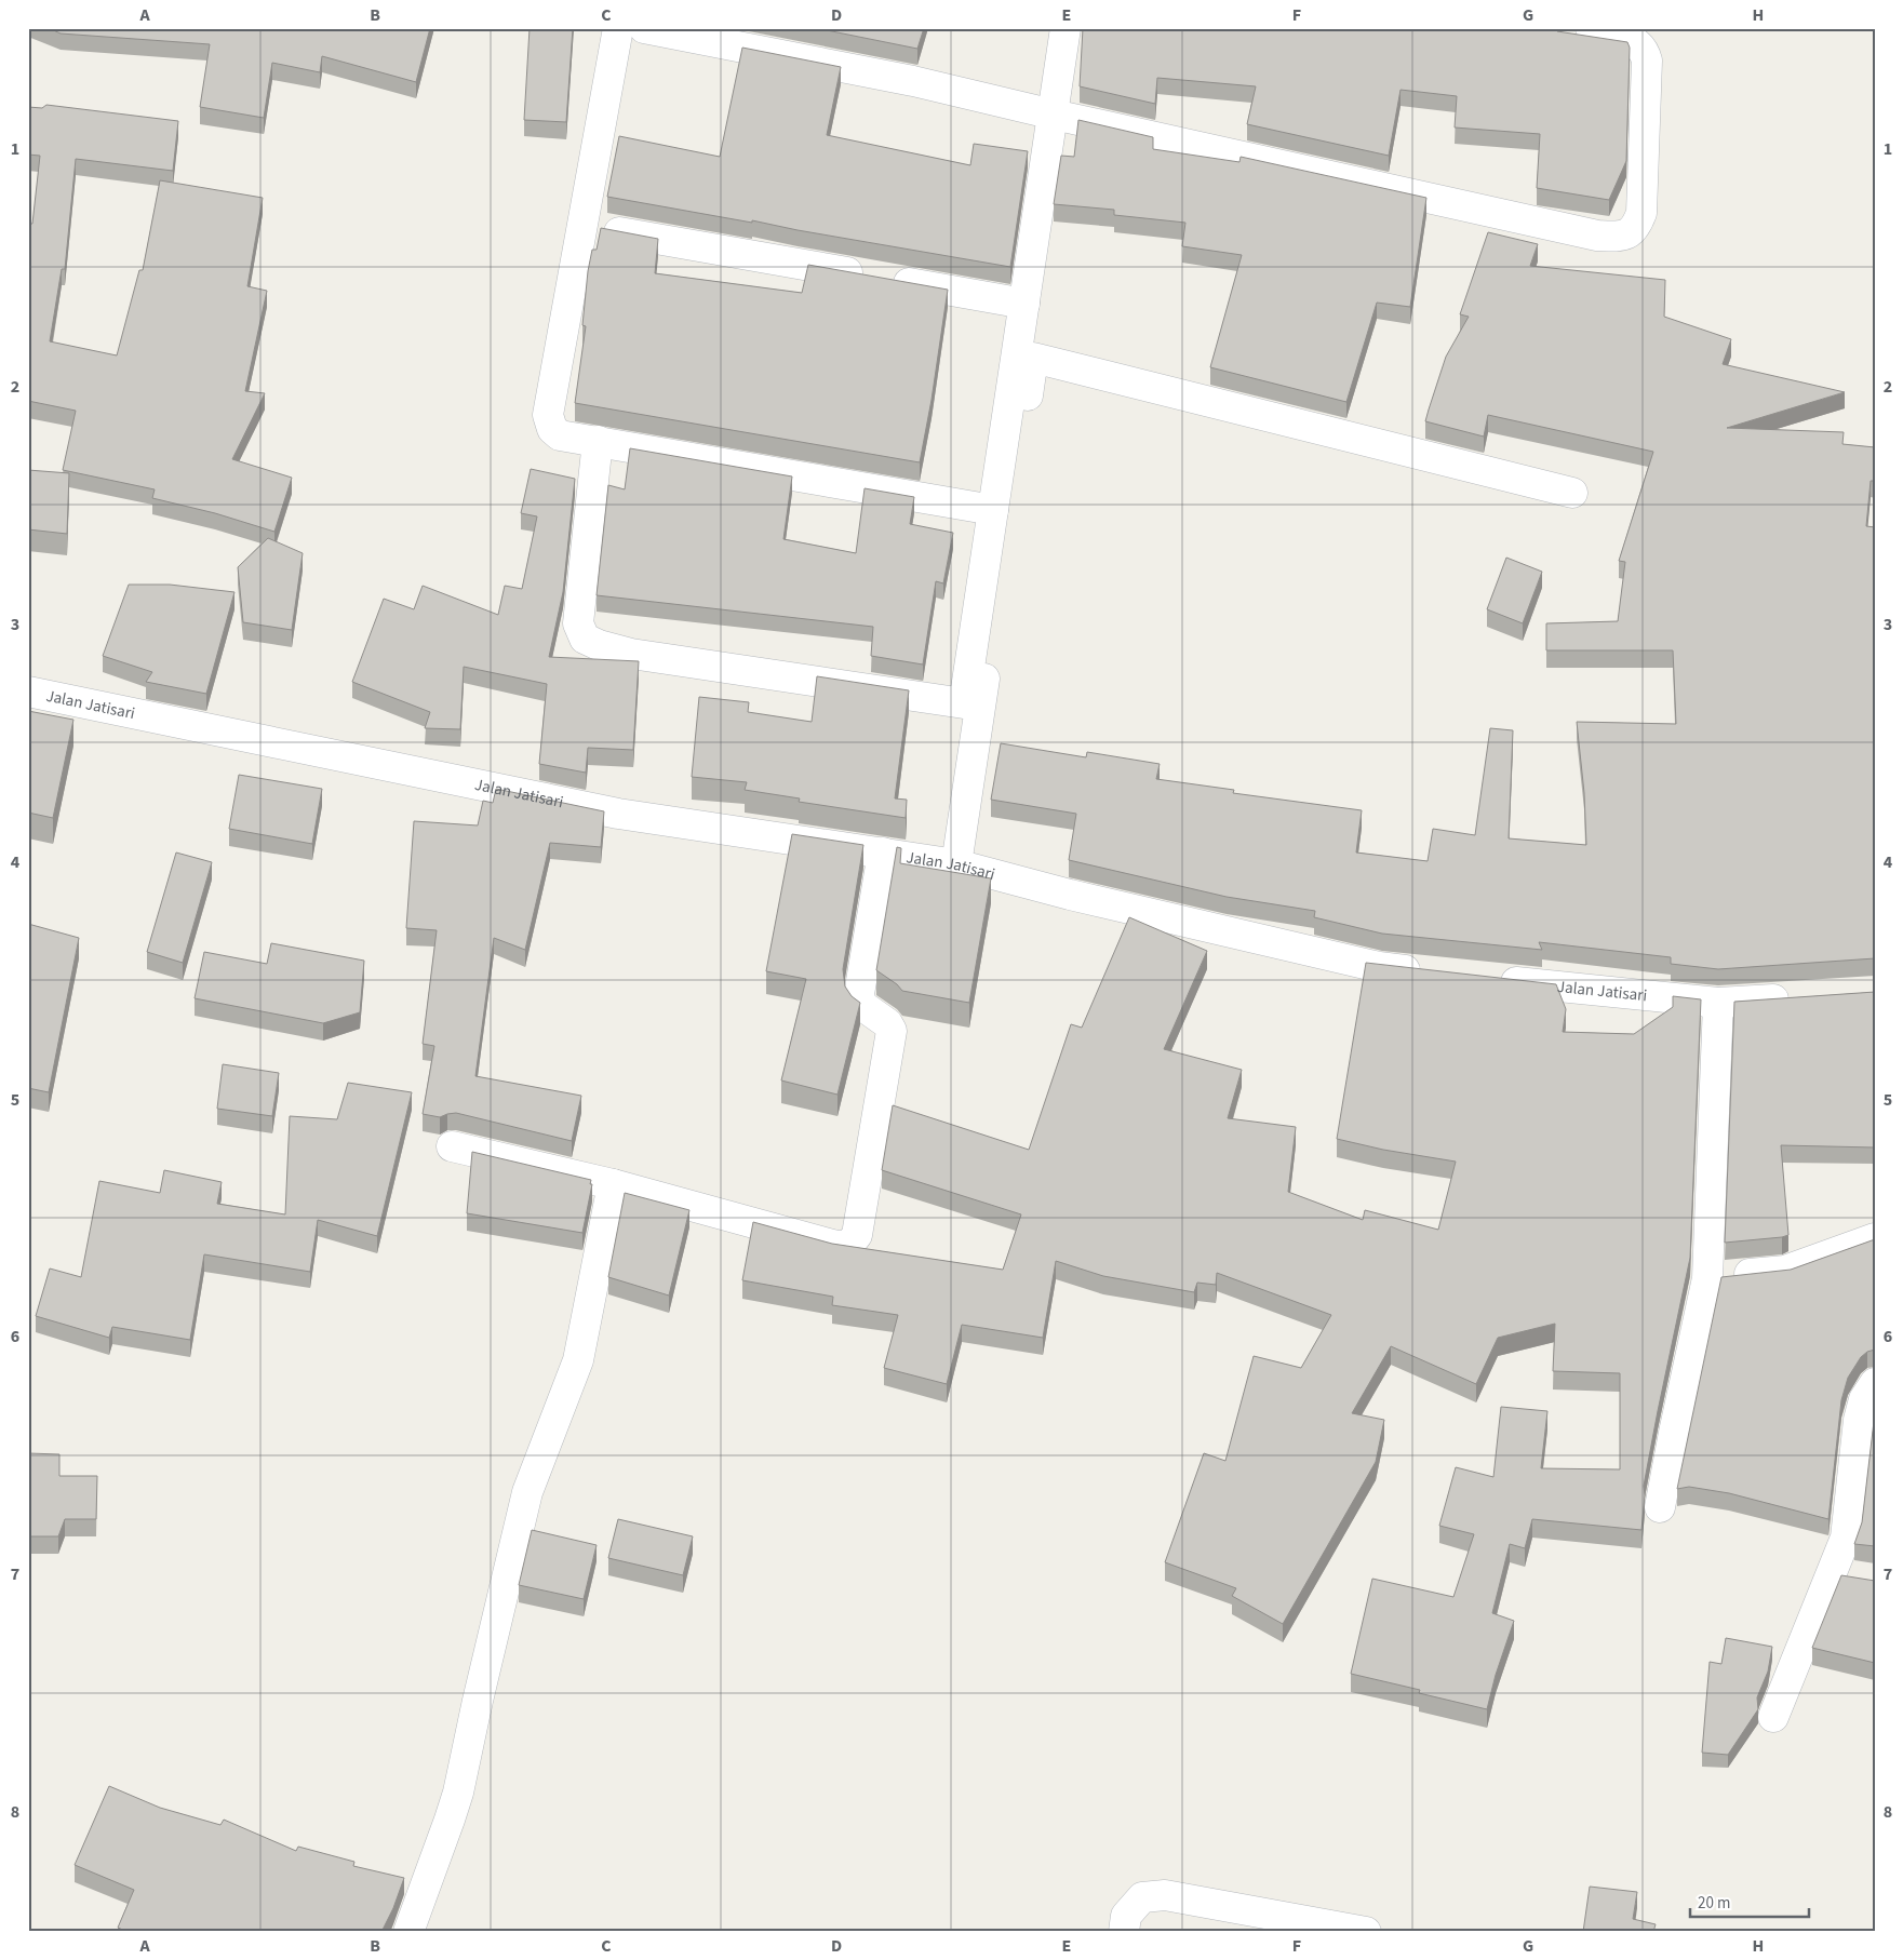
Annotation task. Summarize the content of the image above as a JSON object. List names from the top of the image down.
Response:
{
  "streets": {
    "street": ["Jalan Jatisari"]
  },
  "scale_bar": "20 m",
  "grid": {
    "columns": [
      "A",
      "B",
      "C",
      "D",
      "E",
      "F",
      "G",
      "H"
    ],
    "rows": [
      "1",
      "2",
      "3",
      "4",
      "5",
      "6",
      "7",
      "8"
    ]
  }
}
